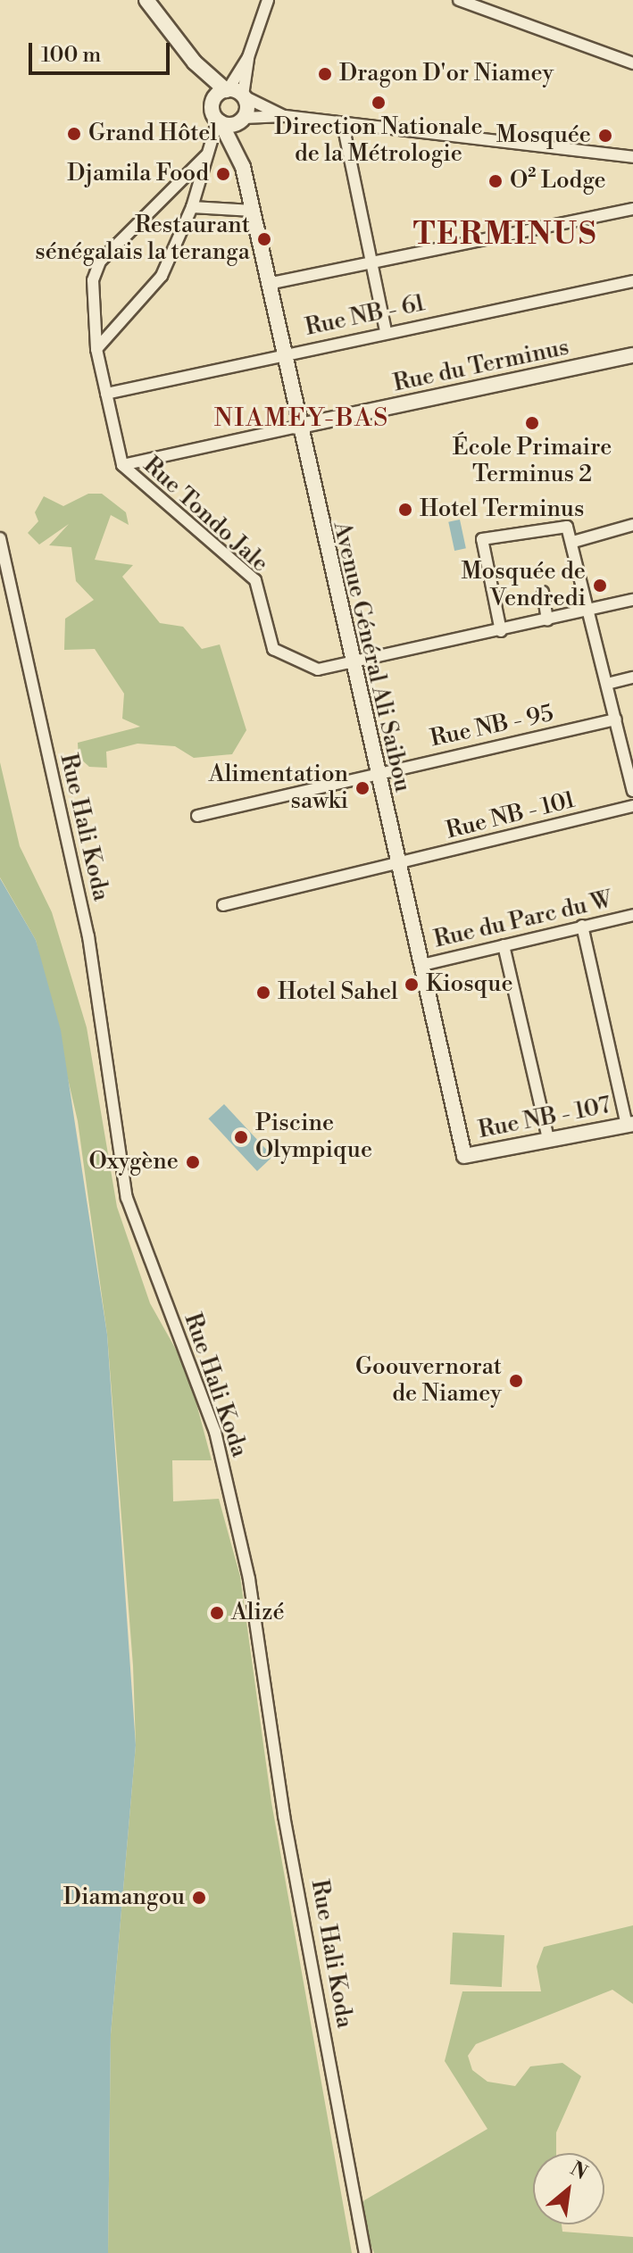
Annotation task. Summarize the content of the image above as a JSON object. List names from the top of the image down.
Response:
{
  "streets": {
    "street": [
      "Rue NB - 61",
      "Rue du Terminus",
      "Rue Tondo Jale",
      "Avenue Général Ali Saibou",
      "Rue NB - 95",
      "Rue NB - 101",
      "Rue Hali Koda",
      "Rue du Parc du W",
      "Rue NB - 107"
    ]
  },
  "crossings": [
    ["Rue NB - 61", "Rue Tondo Jale"],
    ["Rue NB - 61", "Avenue Général Ali Saibou"],
    ["Rue du Terminus", "Avenue Général Ali Saibou"],
    ["Rue Tondo Jale", "Avenue Général Ali Saibou"],
    ["Avenue Général Ali Saibou", "Rue NB - 95"],
    ["Avenue Général Ali Saibou", "Rue NB - 101"],
    ["Avenue Général Ali Saibou", "Rue du Parc du W"],
    ["Avenue Général Ali Saibou", "Rue NB - 107"]
  ],
  "districts": ["TERMINUS", "NIAMEY-BAS"],
  "places": [
    "Dragon D'or Niamey",
    "Direction Nationale de la Métrologie",
    "Grand Hôtel",
    "Mosquée",
    "Djamila Food",
    "O² Lodge",
    "Restaurant sénégalais la teranga",
    "École Primaire Terminus 2",
    "Hotel Terminus",
    "Mosquée de Vendredi",
    "Alimentation sawki",
    "Kiosque",
    "Hotel Sahel",
    "Piscine Olympique",
    "Oxygène",
    "Goouvernorat de Niamey",
    "Alizé",
    "Diamangou"
  ],
  "scale_bar": "100 m",
  "north": "top right"
}
